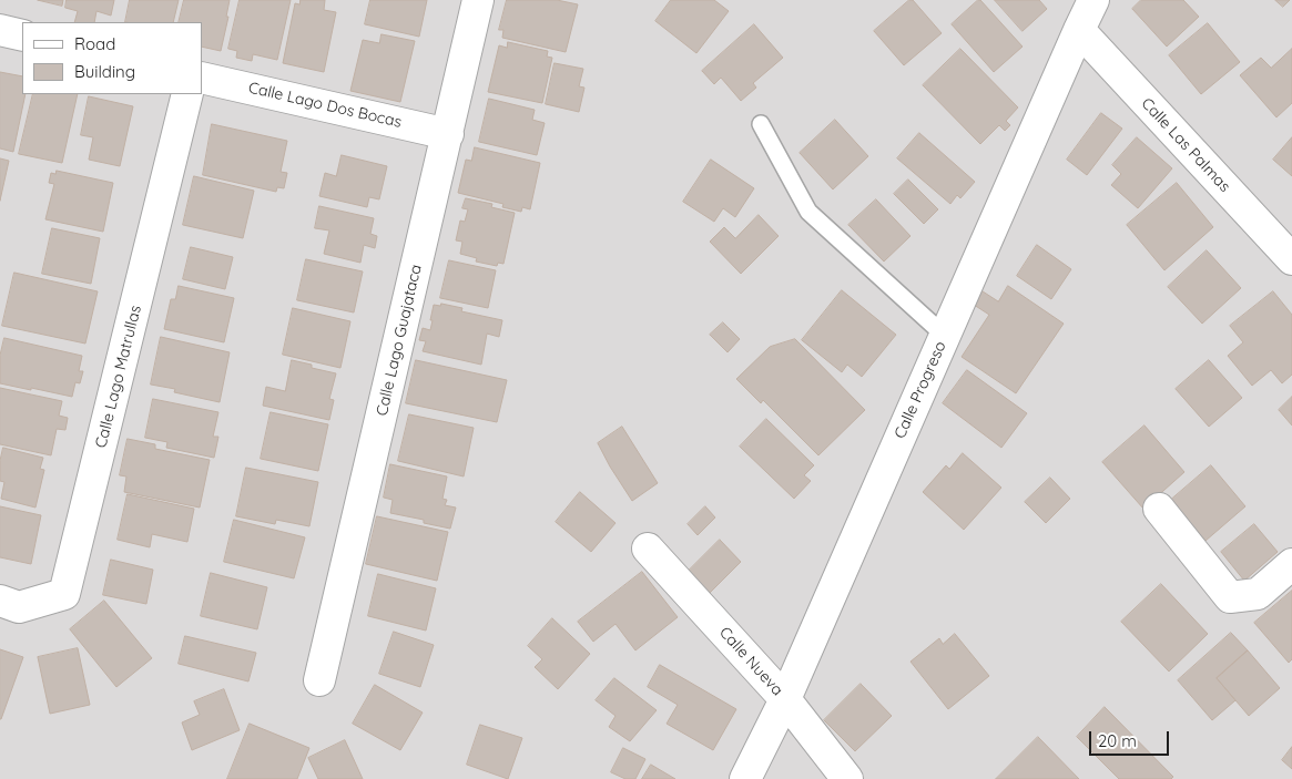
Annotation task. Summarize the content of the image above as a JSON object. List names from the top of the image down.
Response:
{
  "streets": {
    "street": [
      "Calle Lago Dos Bocas",
      "Calle Las Palmas",
      "Calle Lago Guajataca",
      "Calle Lago Matrullas",
      "Calle Progreso",
      "Calle Nueva"
    ]
  },
  "crossings": [
    ["Calle Lago Dos Bocas", "Calle Lago Guajataca"],
    ["Calle Las Palmas", "Calle Progreso"],
    ["Calle Progreso", "Calle Nueva"]
  ],
  "legend": ["Road", "Building"],
  "scale_bar": "20 m"
}
